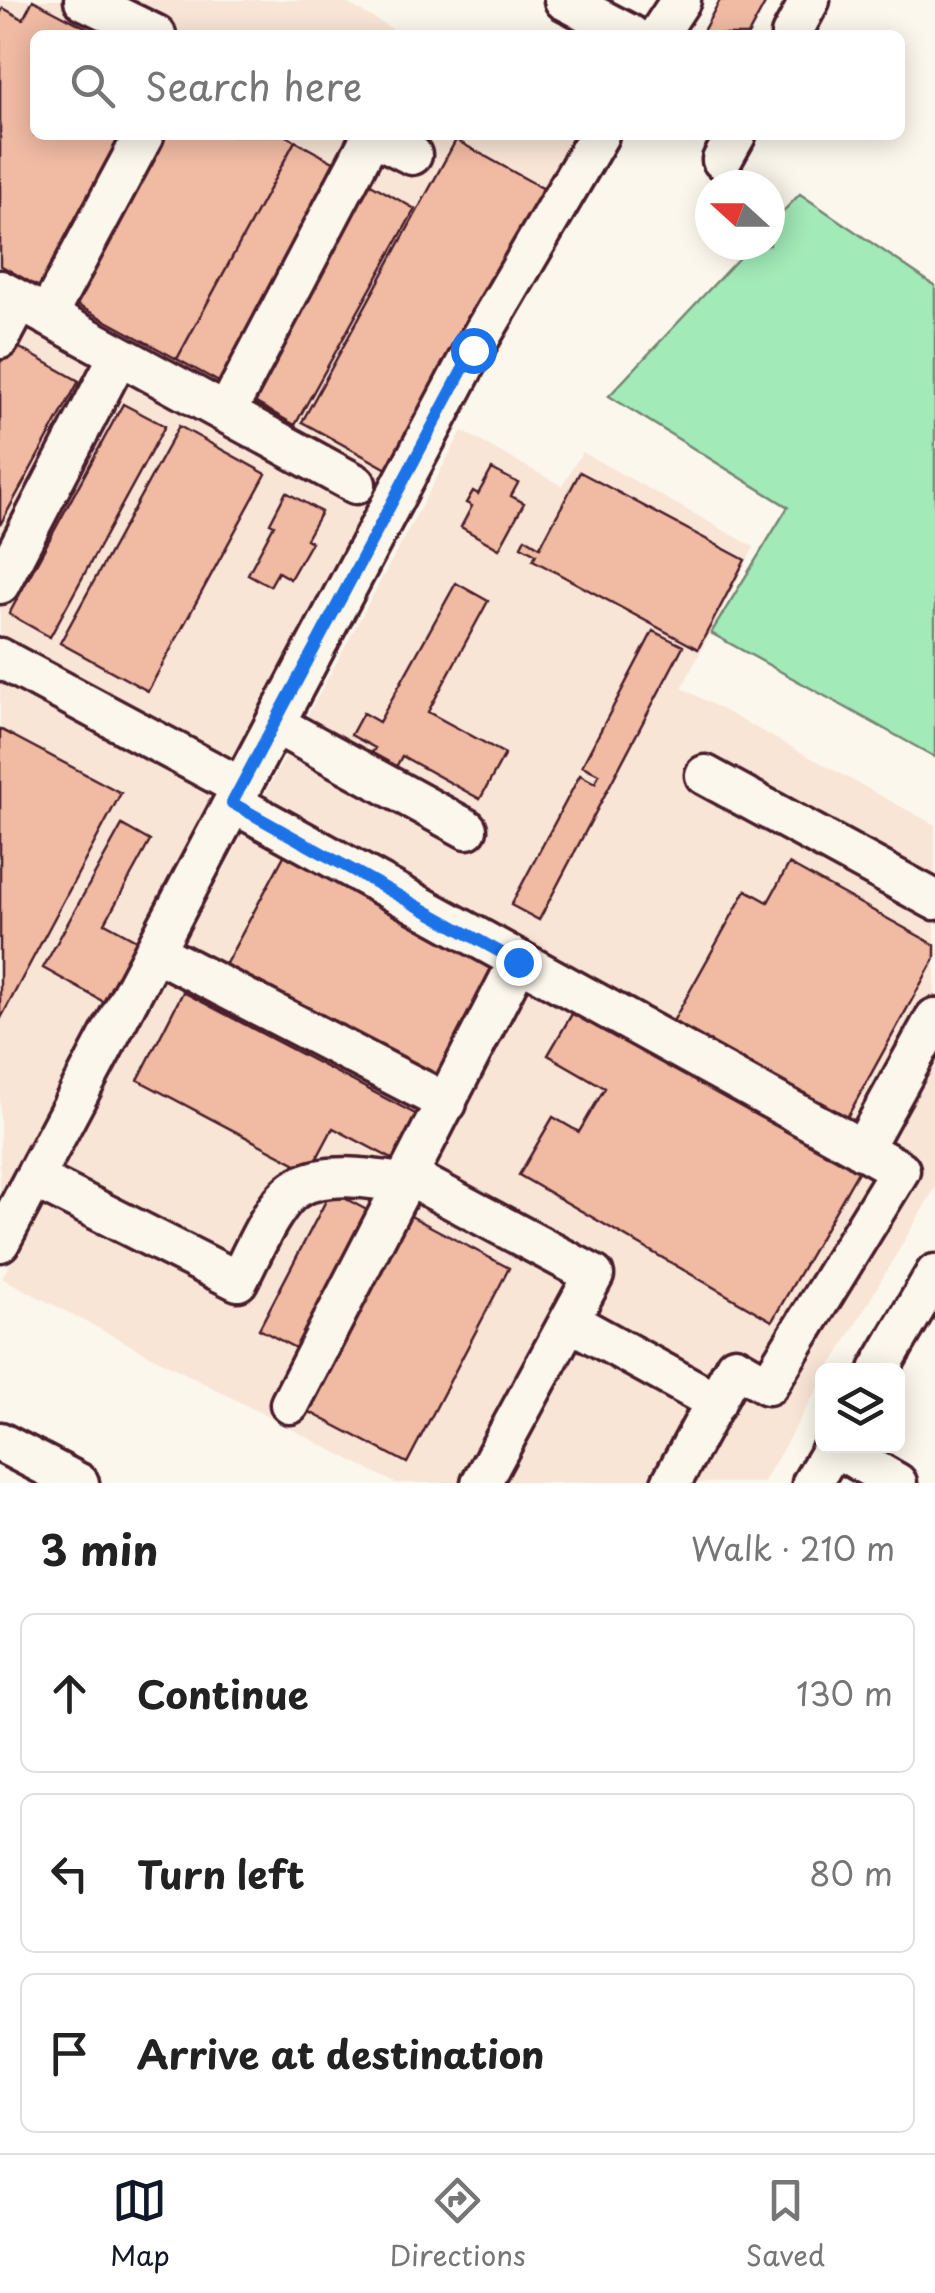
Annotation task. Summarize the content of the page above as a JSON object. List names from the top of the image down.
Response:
{
  "north": "left",
  "page": {
    "search": "Search here",
    "heading": ["3 min", "Walk · 210 m"],
    "list": [
      ["Continue", "130 m"],
      ["Turn left", "80 m"],
      "Arrive at destination"
    ],
    "nav": ["Map", "Directions", "Saved"]
  }
}
